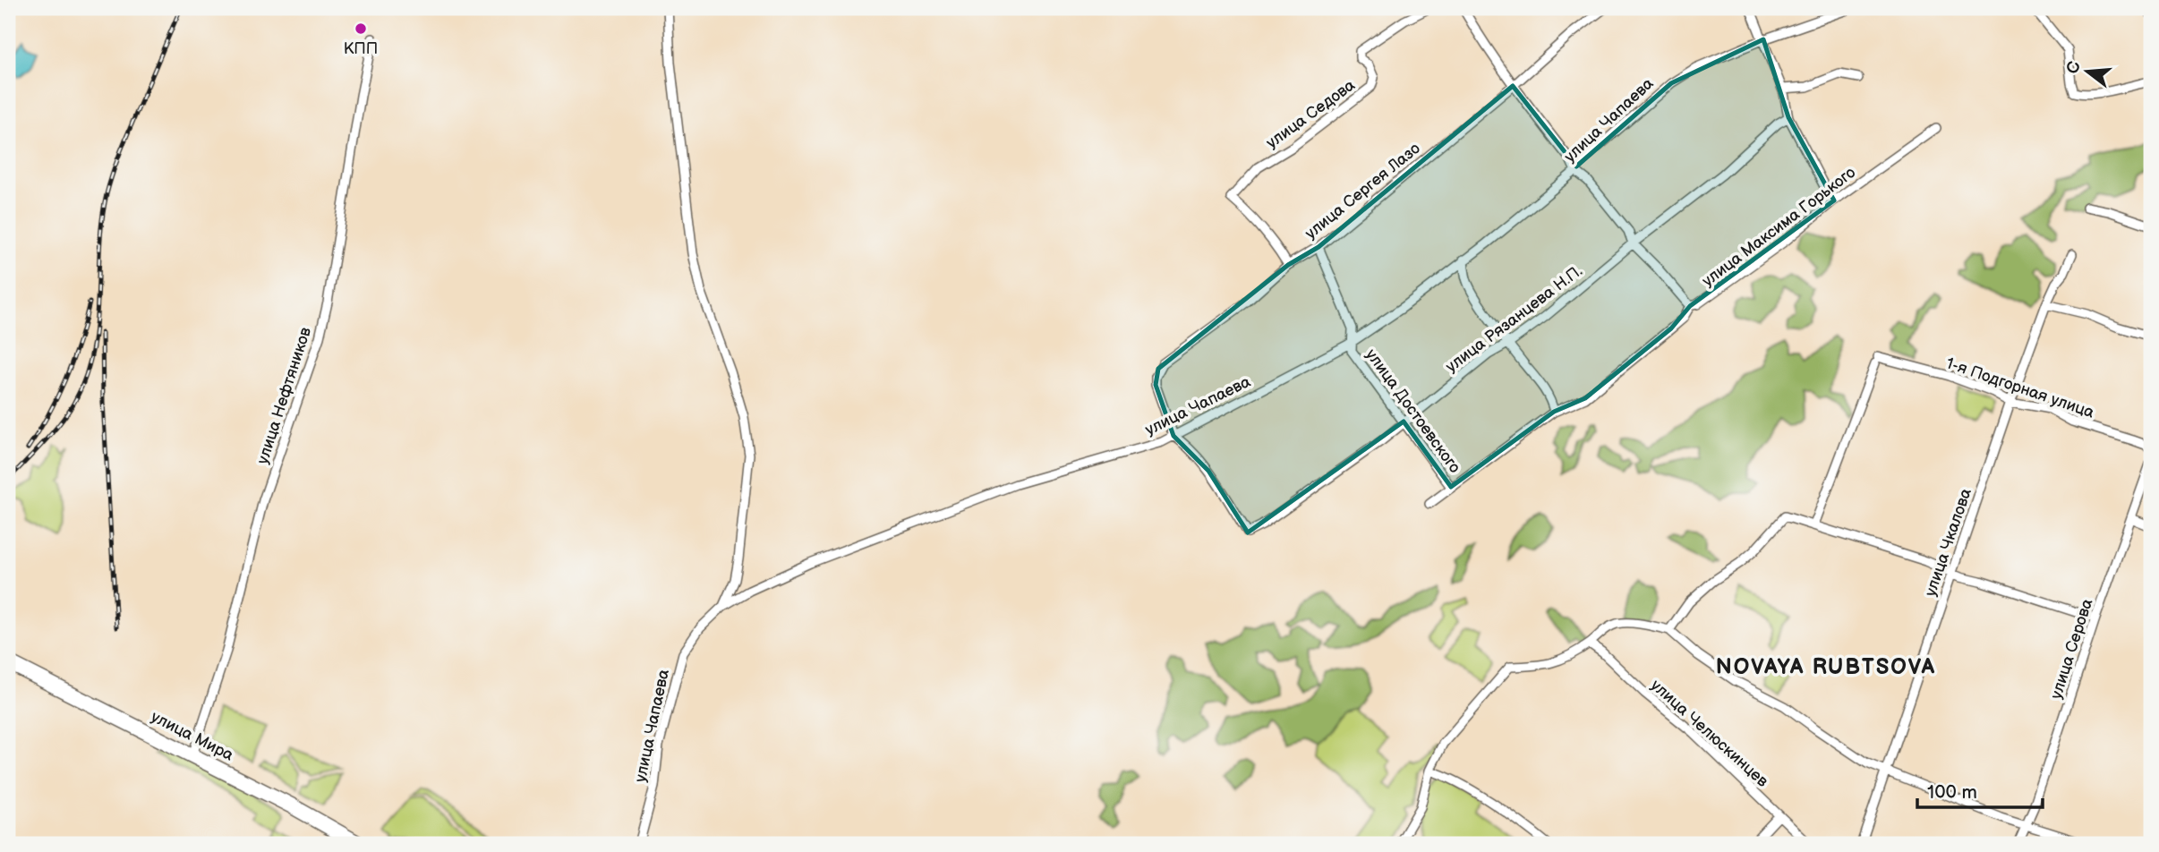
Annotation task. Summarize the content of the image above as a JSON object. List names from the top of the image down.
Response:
{
  "streets": {
    "highway": ["улица Мира"],
    "street": [
      "улица Седова",
      "улица Чапаева",
      "улица Сергея Лазо",
      "улица Максима Горького",
      "улица Рязанцева Н.П.",
      "1-я Подгорная улица",
      "улица Нефтяников",
      "улица Достоевского",
      "улица Чкалова",
      "улица Серова",
      "улица Челюскинцев"
    ]
  },
  "crossings": [
    ["улица Седова", "улица Сергея Лазо"],
    ["улица Чапаева", "улица Сергея Лазо"],
    ["улица Чапаева", "улица Рязанцева Н.П."],
    ["улица Чапаева", "улица Достоевского"],
    ["улица Сергея Лазо", "улица Рязанцева Н.П."],
    ["улица Сергея Лазо", "улица Достоевского"],
    ["улица Максима Горького", "улица Достоевского"],
    ["улица Рязанцева Н.П.", "улица Достоевского"],
    ["1-я Подгорная улица", "улица Чкалова"],
    ["улица Нефтяников", "улица Мира"]
  ],
  "districts": ["NOVAYA RUBTSOVA"],
  "places": ["КПП"],
  "scale_bar": "100 m",
  "north": "left"
}
